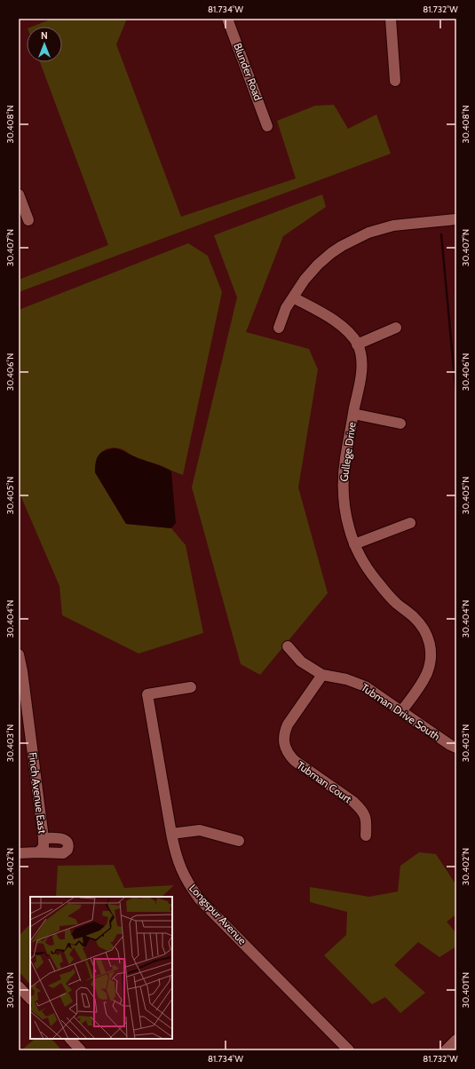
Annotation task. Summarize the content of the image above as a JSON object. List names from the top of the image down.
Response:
{
  "streets": {
    "street": [
      "Blunder Road",
      "Gullege Drive",
      "Tubman Drive South",
      "Tubman Court",
      "Finch Avenue East",
      "Longspur Avenue"
    ]
  },
  "crossings": [
    ["Gullege Drive", "Tubman Drive South"],
    ["Tubman Drive South", "Tubman Court"]
  ],
  "north": "top",
  "coordinates": [
    "81.734°W",
    "81.732°W",
    "30.408°N",
    "30.407°N",
    "30.406°N",
    "30.405°N",
    "30.404°N",
    "30.403°N",
    "30.402°N",
    "30.401°N"
  ]
}
